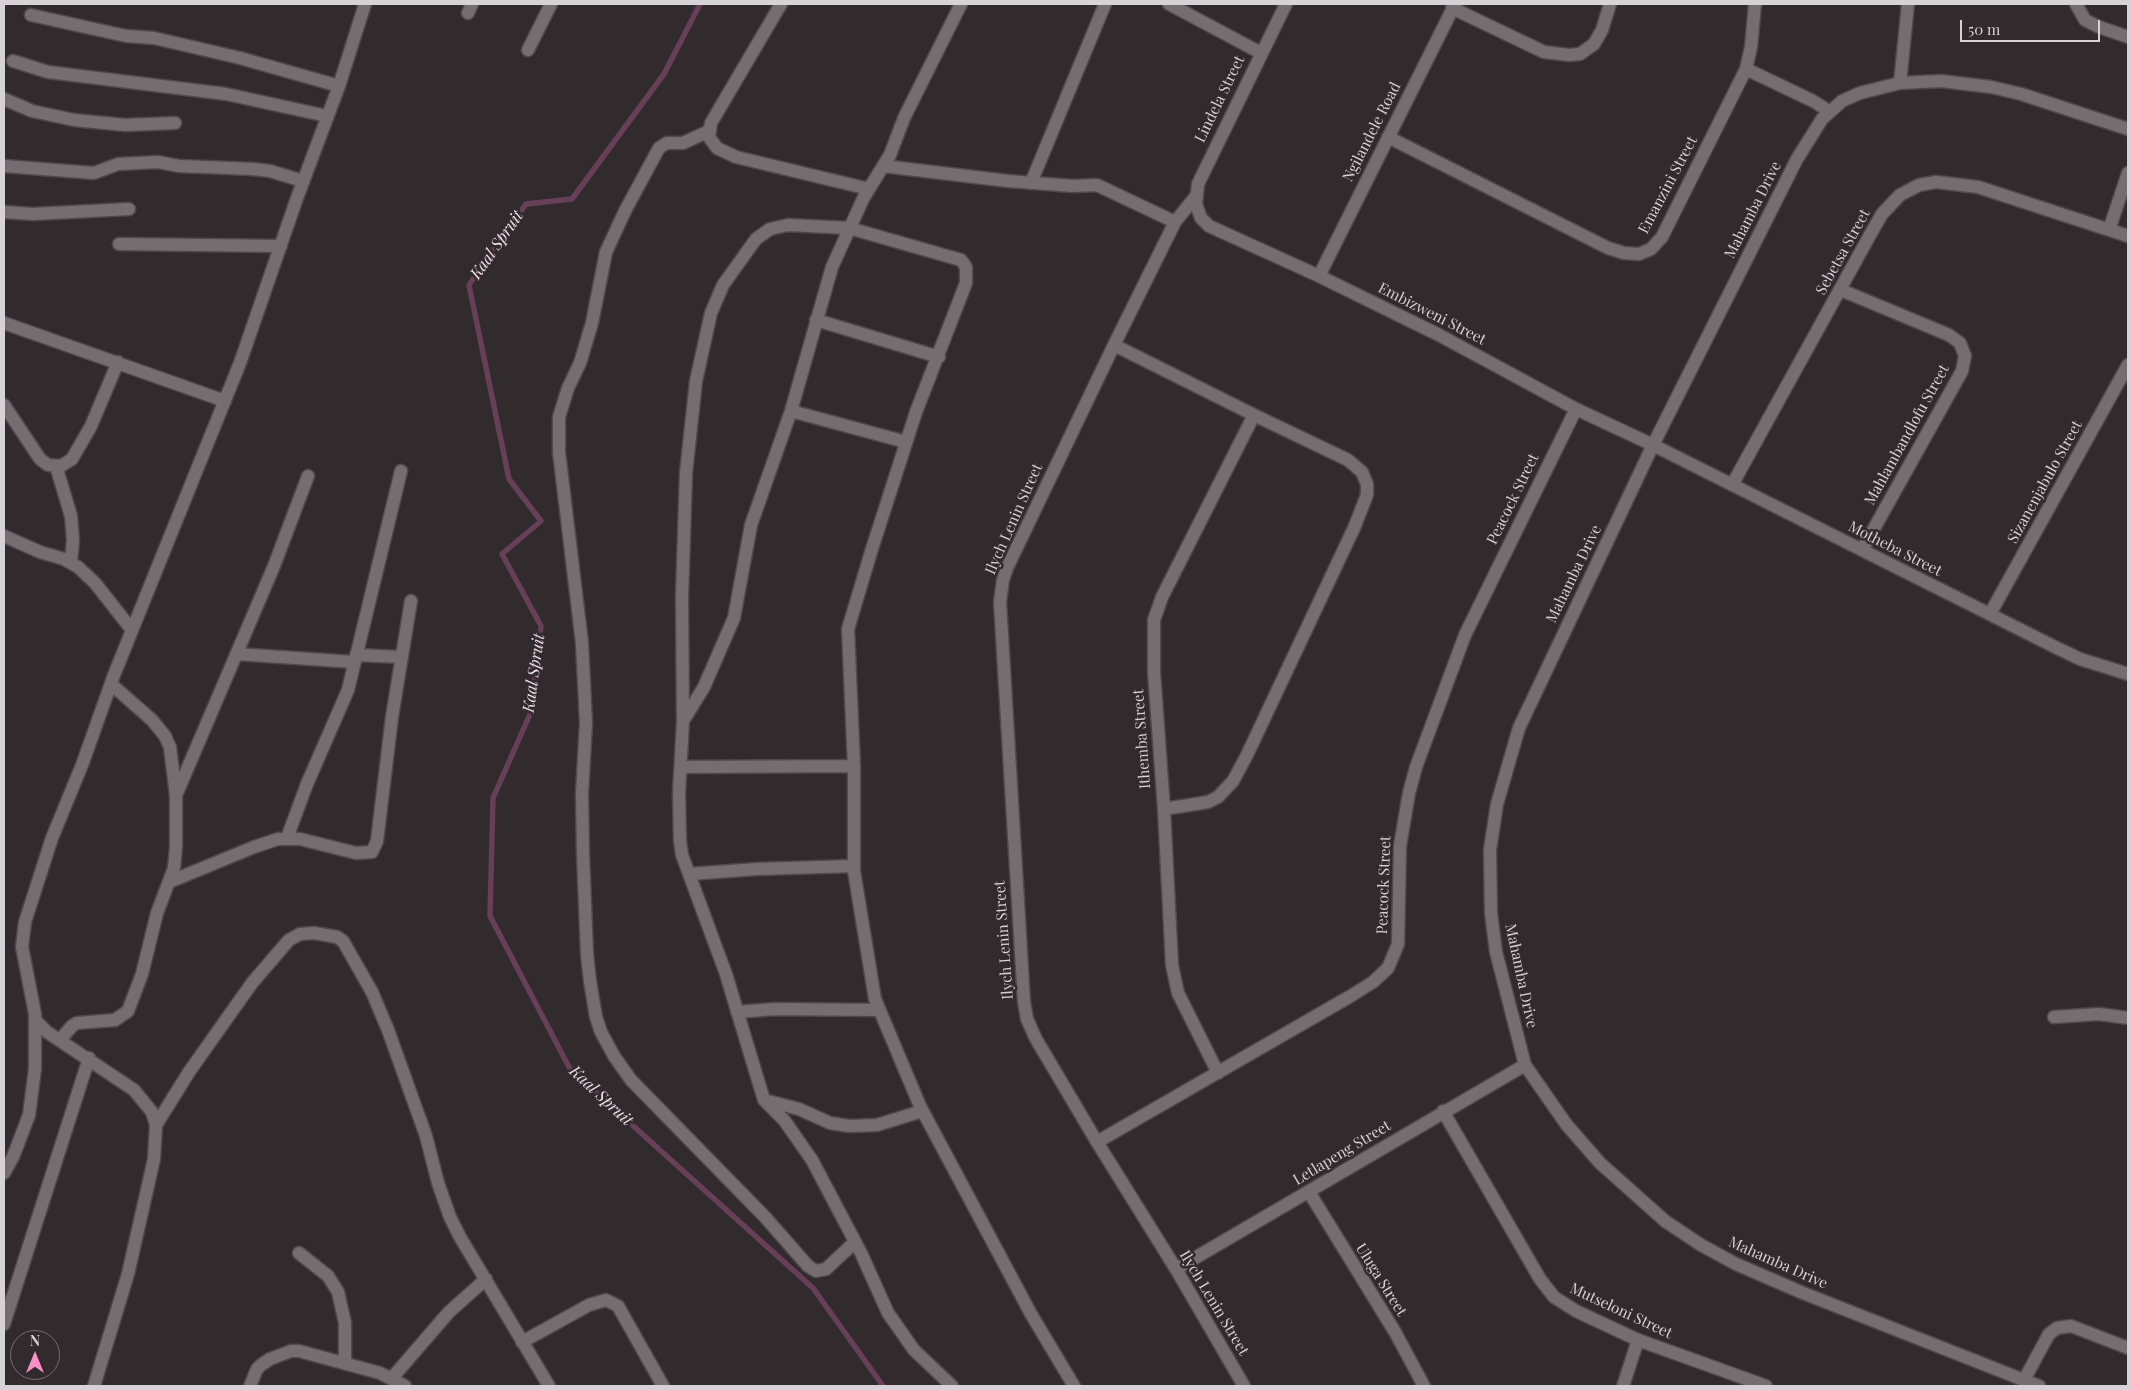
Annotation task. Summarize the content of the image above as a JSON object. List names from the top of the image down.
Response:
{
  "streets": {
    "street": [
      "Lindela Street",
      "Ngilandele Road",
      "Emanzini Street",
      "Mahamba Drive",
      "Sebetsa Street",
      "Embizweni Street",
      "Mahlambandlofu Street",
      "Sizanenjabulo Street",
      "Peacock Street",
      "Ilych Lenin Street",
      "Motheba Street",
      "Ithemba Street",
      "Letlapeng Street",
      "Uluga Street",
      "Mutseloni Street"
    ]
  },
  "crossings": [
    ["Lindela Street", "Embizweni Street"],
    ["Lindela Street", "Ilych Lenin Street"],
    ["Ngilandele Road", "Emanzini Street"],
    ["Ngilandele Road", "Embizweni Street"],
    ["Mahamba Drive", "Embizweni Street"],
    ["Mahamba Drive", "Motheba Street"],
    ["Mahamba Drive", "Letlapeng Street"],
    ["Sebetsa Street", "Mahlambandlofu Street"],
    ["Sebetsa Street", "Motheba Street"],
    ["Embizweni Street", "Peacock Street"],
    ["Embizweni Street", "Motheba Street"],
    ["Mahlambandlofu Street", "Motheba Street"],
    ["Sizanenjabulo Street", "Motheba Street"],
    ["Peacock Street", "Ilych Lenin Street"],
    ["Peacock Street", "Ithemba Street"],
    ["Ilych Lenin Street", "Letlapeng Street"],
    ["Letlapeng Street", "Uluga Street"],
    ["Letlapeng Street", "Mutseloni Street"]
  ],
  "water": ["Kaal Spruit"],
  "scale_bar": "50 m",
  "north": "top"
}
